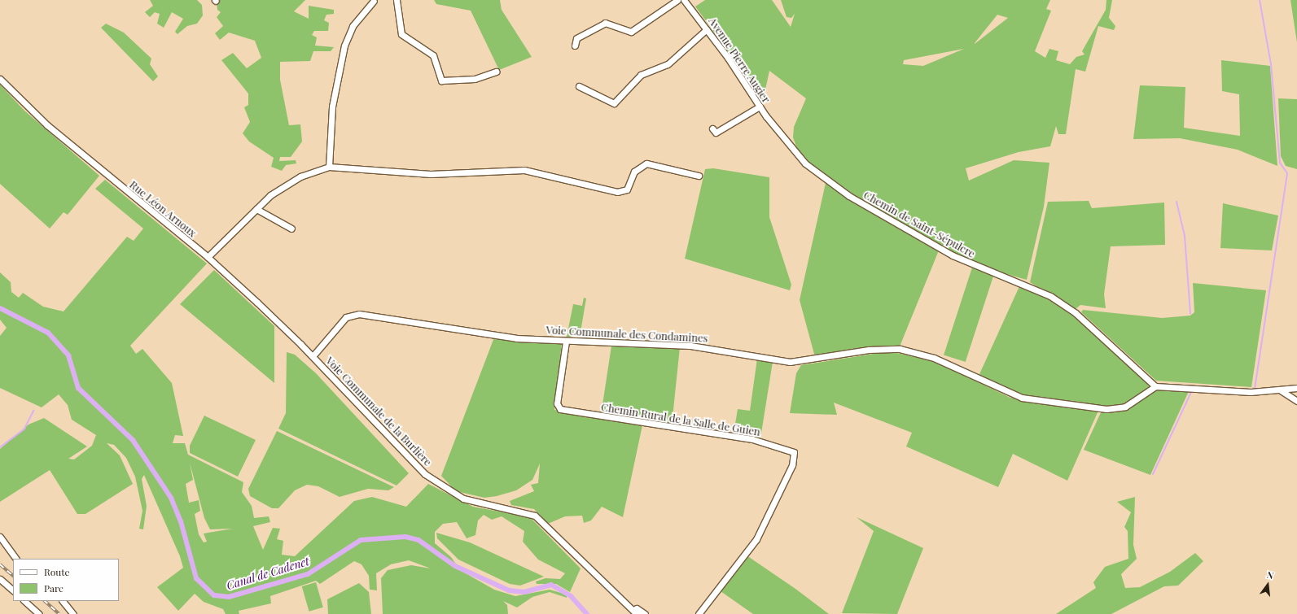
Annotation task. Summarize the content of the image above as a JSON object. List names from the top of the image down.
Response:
{
  "streets": {
    "street": [
      "Avenue Pierre Augier",
      "Rue Léon Arnoux",
      "Chemin de Saint-Sépulcre",
      "Voie Communale des Condamines",
      "Voie Communale de la Burlière",
      "Chemin Rural de la Salle de Guien"
    ]
  },
  "crossings": [
    ["Avenue Pierre Augier", "Chemin de Saint-Sépulcre"],
    ["Rue Léon Arnoux", "Voie Communale des Condamines"],
    ["Rue Léon Arnoux", "Voie Communale de la Burlière"],
    ["Chemin de Saint-Sépulcre", "Voie Communale des Condamines"],
    ["Voie Communale des Condamines", "Voie Communale de la Burlière"],
    ["Voie Communale des Condamines", "Chemin Rural de la Salle de Guien"]
  ],
  "water": ["Canal de Cadenet"],
  "legend": ["Route", "Parc"],
  "north": "top"
}
